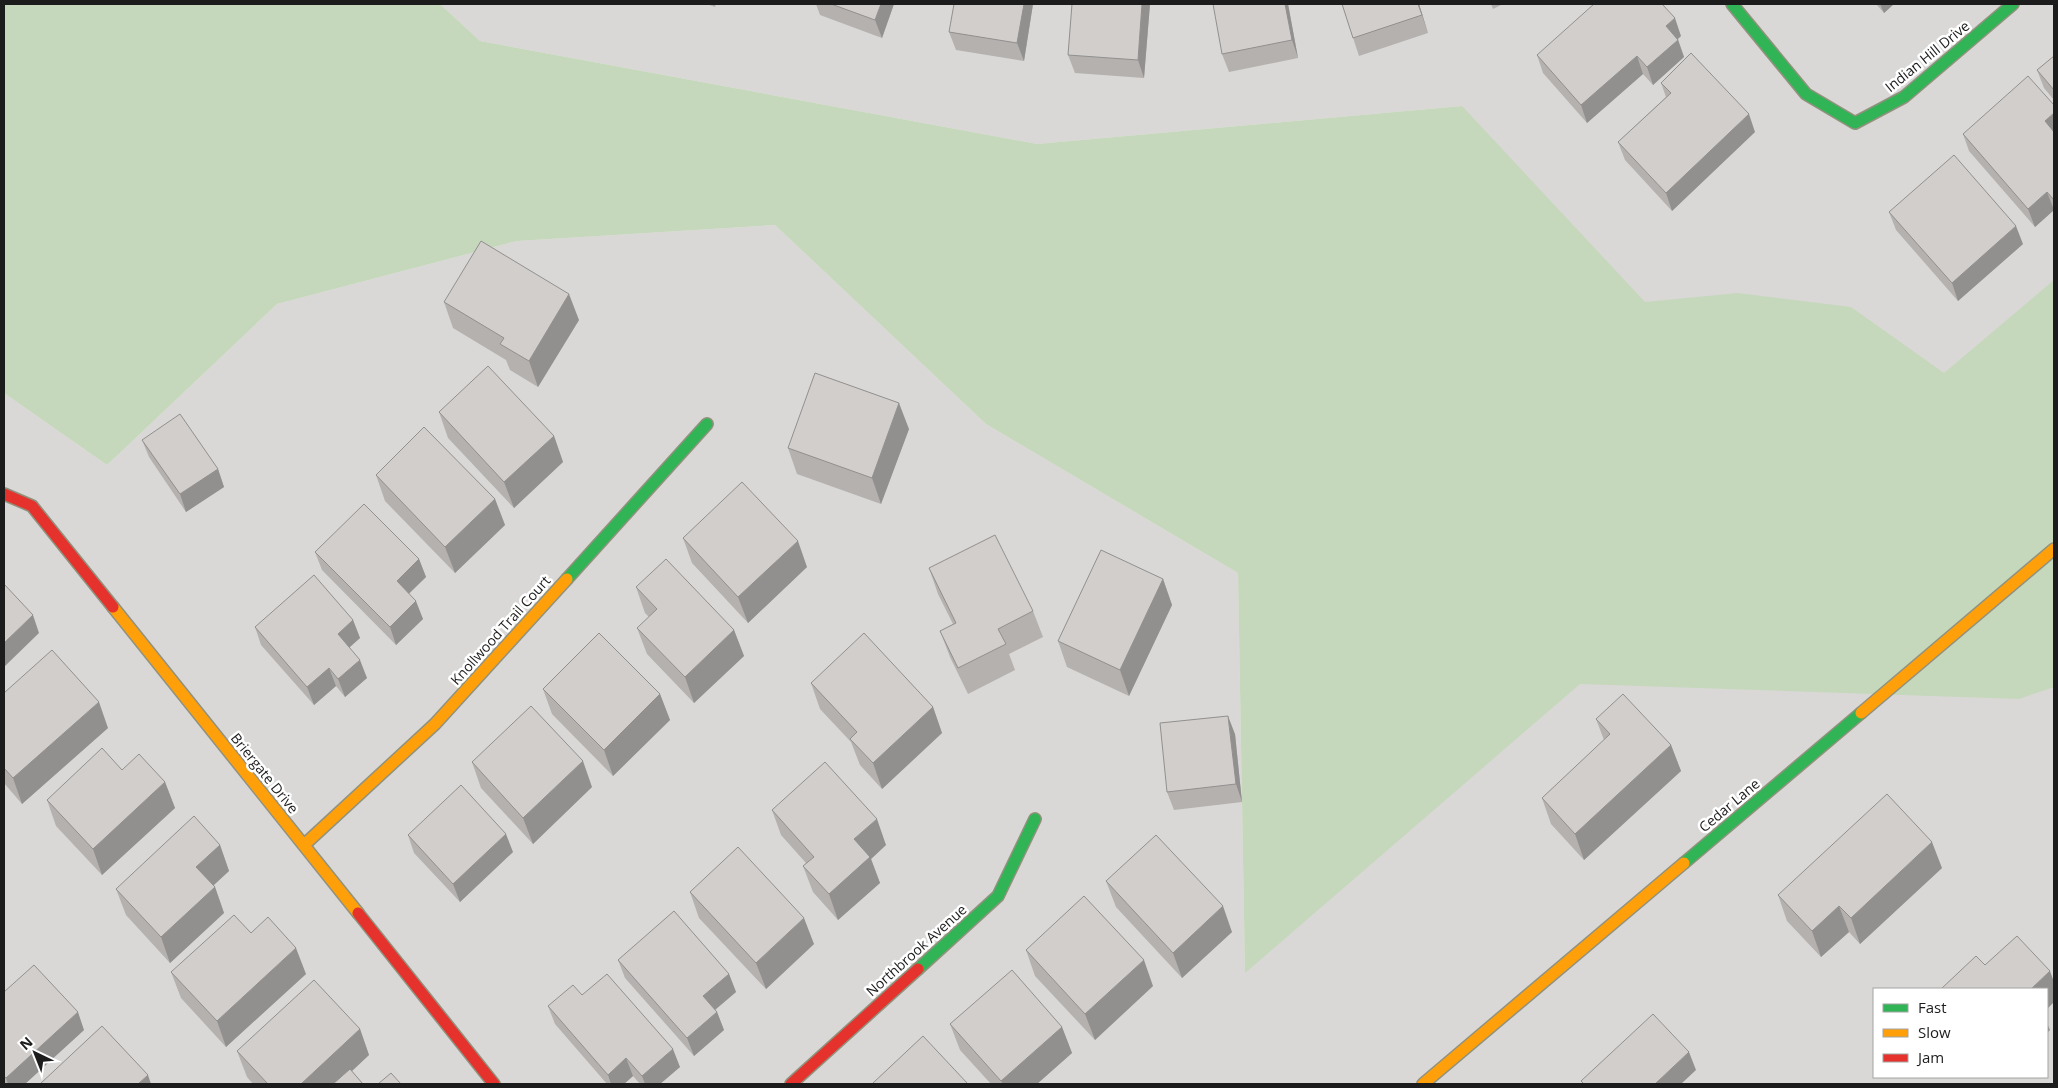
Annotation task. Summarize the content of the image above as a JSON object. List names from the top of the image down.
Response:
{
  "streets": {
    "street": [
      "Indian Hill Drive",
      "Knollwood Trail Court",
      "Briergate Drive",
      "Cedar Lane",
      "Northbrook Avenue"
    ]
  },
  "crossings": [
    ["Knollwood Trail Court", "Briergate Drive"]
  ],
  "legend": ["Fast", "Slow", "Jam"],
  "north": "top left"
}
